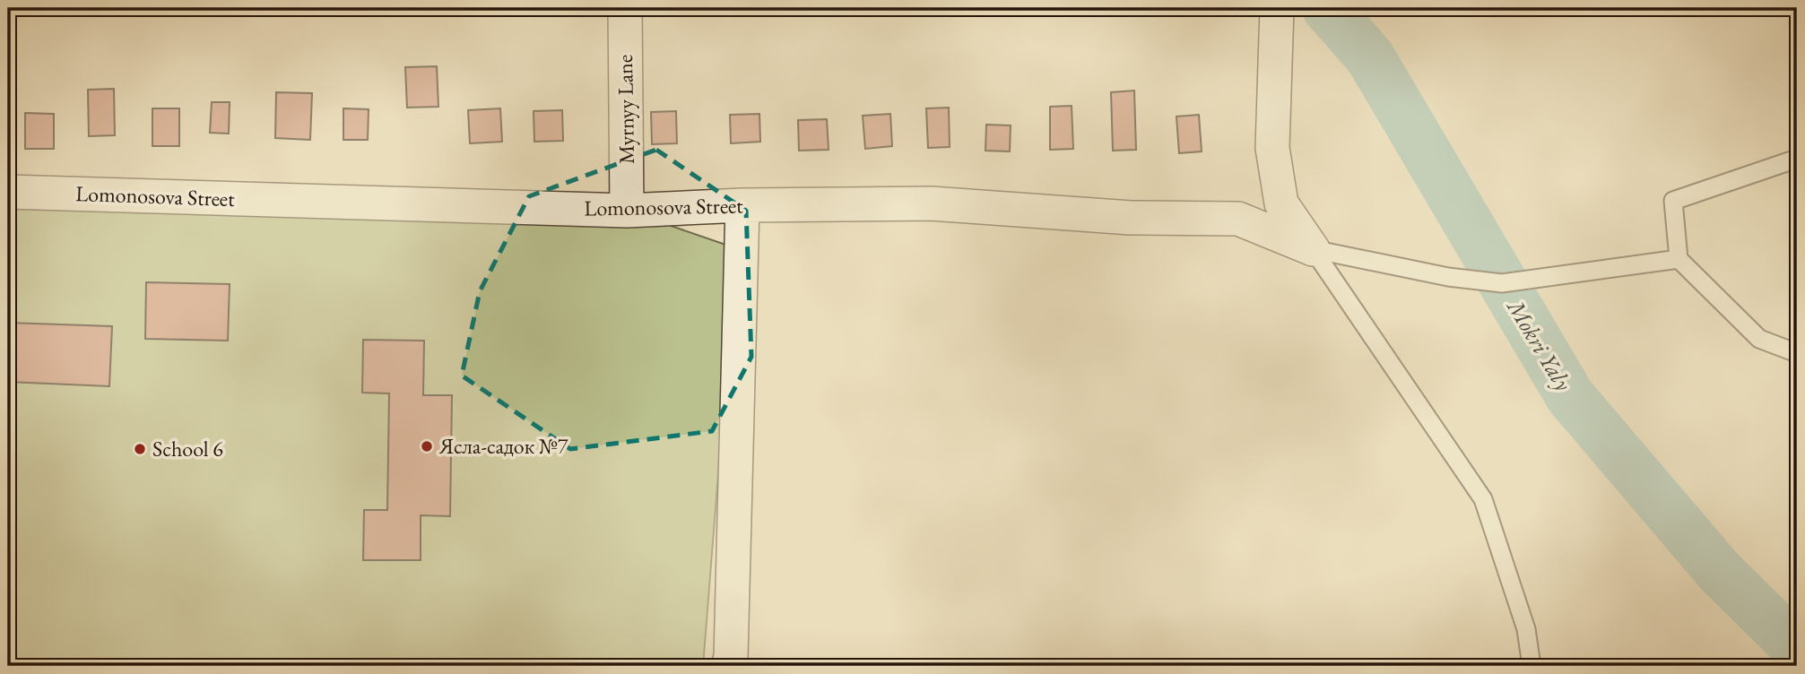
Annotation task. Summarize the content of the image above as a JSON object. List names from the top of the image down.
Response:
{
  "streets": {
    "street": ["Myrnyy Lane", "Lomonosova Street"]
  },
  "crossings": [
    ["Myrnyy Lane", "Lomonosova Street"]
  ],
  "water": ["Mokri Yaly"],
  "places": ["Ясла-садок №7", "School 6"]
}
